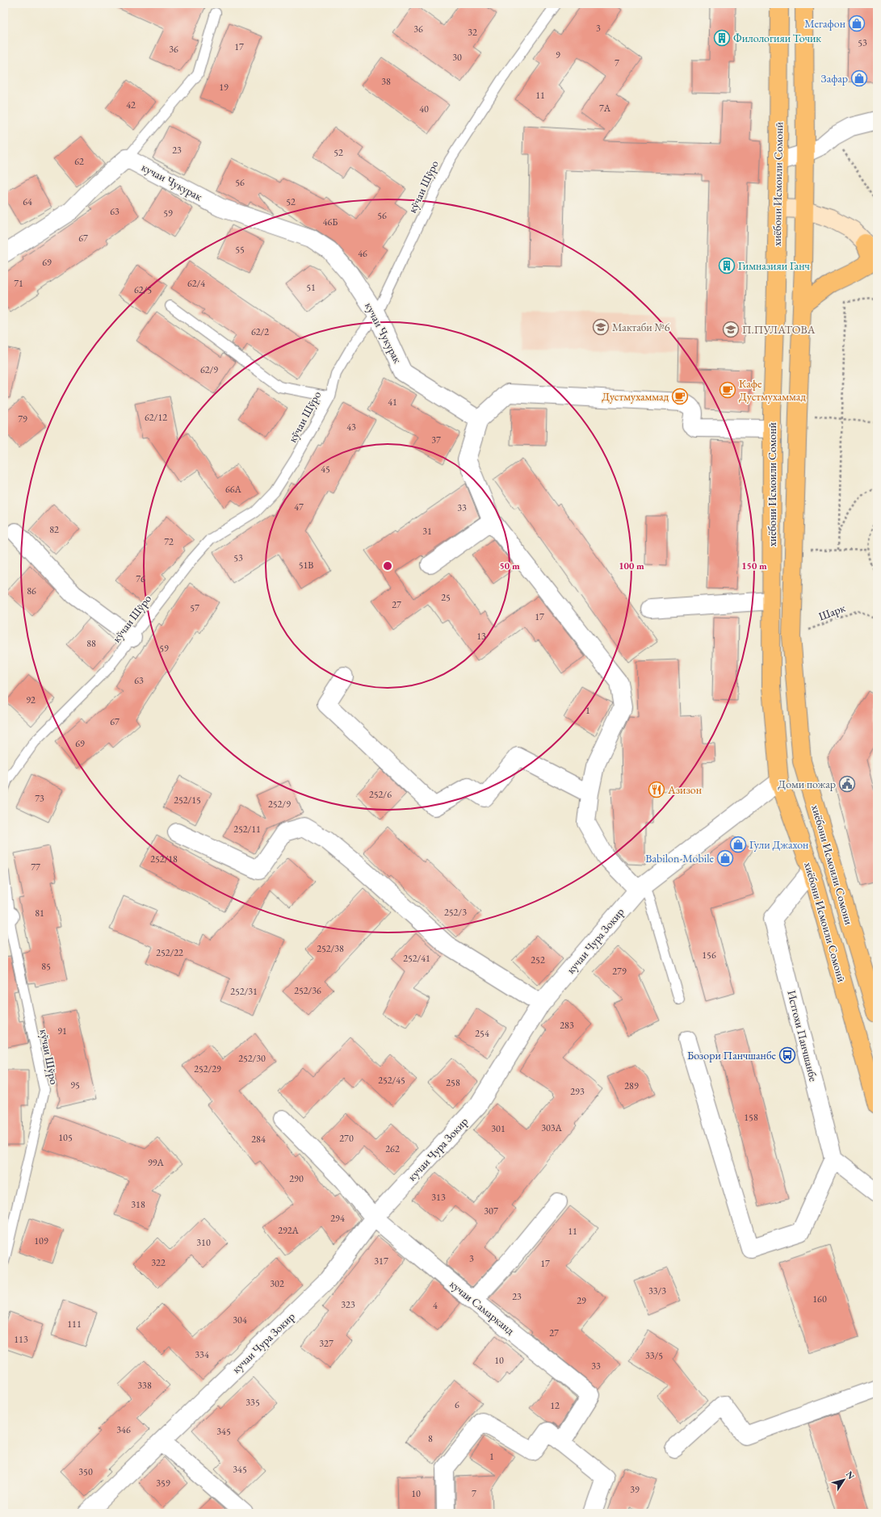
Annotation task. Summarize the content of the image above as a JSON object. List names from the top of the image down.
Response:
{
  "streets": {
    "main road": ["хиёбони Исмоили Сомонӣ", "хиёбони Исмоили Сомони"],
    "street": [
      "кучаи Чукурак",
      "кучаи Чура Зокир",
      "Истгохи Панчшанбе",
      "кучаи Самарканд"
    ],
    "lane": ["кўчаи Шўро"],
    "path": ["Шарк"]
  },
  "crossings": [
    ["кучаи Чукурак", "кўчаи Шўро"],
    ["хиёбони Исмоили Сомонӣ", "Шарк"],
    ["хиёбони Исмоили Сомонӣ", "хиёбони Исмоили Сомони"],
    ["хиёбони Исмоили Сомонӣ", "кучаи Чура Зокир"],
    ["хиёбони Исмоили Сомонӣ", "Истгохи Панчшанбе"],
    ["Шарк", "хиёбони Исмоили Сомони"],
    ["кучаи Чура Зокир", "кучаи Самарканд"]
  ],
  "places": {
    "shop": [
      "Мегафон",
      "Зафар",
      "Гули Джахон",
      "Babilon-Mobile"
    ],
    "building": ["Филологияи Точик", "Гимназияи Ганч"],
    "school or university": ["Мактаби №6", "П.ПУЛАТОВА"],
    "cafe": ["Кафе Дустмухаммад", "Дустмухаммад"],
    "public building": ["Доми пожар"],
    "restaurant": ["Азизон"],
    "bus stop": ["Бозори Панчшанбе"]
  },
  "house_numbers": [
    "3",
    "36",
    "32",
    "53",
    "17",
    "36",
    "9",
    "30",
    "7",
    "38",
    "19",
    "11",
    "42",
    "7А",
    "40",
    "23",
    "52",
    "62",
    "56",
    "64",
    "52",
    "63",
    "59",
    "56",
    "46Б",
    "67",
    "55",
    "46",
    "69",
    "71",
    "62/4",
    "51",
    "62/5",
    "62/2",
    "62/9",
    "41",
    "62/12",
    "79",
    "43",
    "37",
    "45",
    "66А",
    "47",
    "33",
    "82",
    "31",
    "72",
    "53",
    "51В",
    "76",
    "86",
    "25",
    "27",
    "57",
    "17",
    "13",
    "88",
    "59",
    "63",
    "92",
    "1",
    "67",
    "69",
    "252/6",
    "73",
    "252/15",
    "252/9",
    "252/11",
    "252/18",
    "77",
    "252/3",
    "81",
    "252/38",
    "252/22",
    "156",
    "252/41",
    "252",
    "85",
    "279",
    "252/36",
    "252/31",
    "283",
    "91",
    "254",
    "252/30",
    "252/29",
    "252/45",
    "258",
    "95",
    "289",
    "293",
    "158",
    "303А",
    "301",
    "105",
    "270",
    "284",
    "262",
    "99А",
    "290",
    "313",
    "318",
    "307",
    "294",
    "292А",
    "11",
    "109",
    "310",
    "3",
    "317",
    "322",
    "17",
    "302",
    "33/3",
    "23",
    "160",
    "29",
    "323",
    "4",
    "304",
    "111",
    "27",
    "113",
    "327",
    "334",
    "33/5",
    "10",
    "33",
    "338",
    "335",
    "6",
    "12",
    "346",
    "345",
    "8",
    "1",
    "345",
    "350",
    "359",
    "39",
    "10",
    "7"
  ],
  "north": "top right",
  "rings": ["50 m", "100 m", "150 m"]
}
